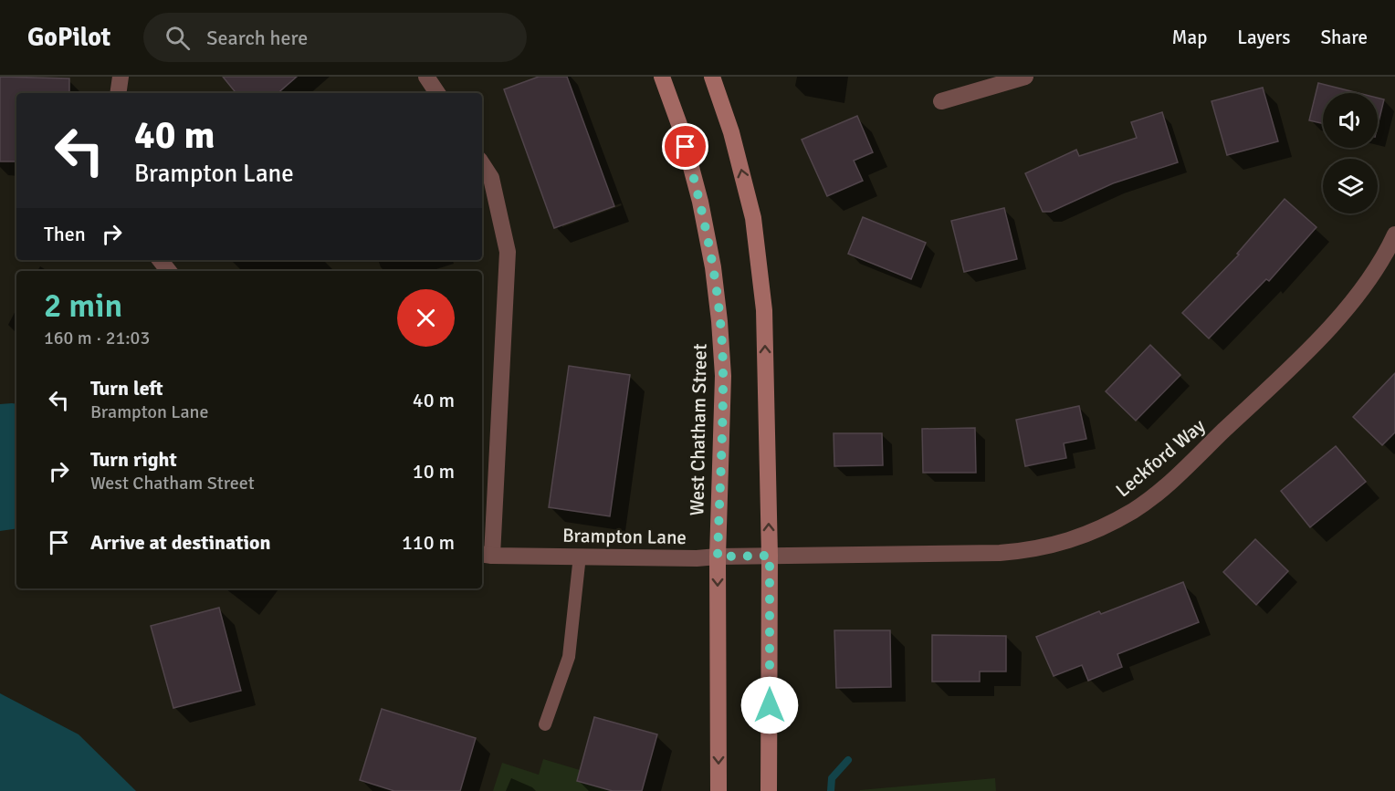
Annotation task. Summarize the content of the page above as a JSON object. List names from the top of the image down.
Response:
{
  "streets": {
    "street": ["West Chatham Street", "Leckford Way", "Brampton Lane"]
  },
  "crossings": [
    ["West Chatham Street", "Brampton Lane"],
    ["Leckford Way", "Brampton Lane"]
  ],
  "page": {
    "header": "GoPilot",
    "search": "Search here",
    "nav": ["Map", "Layers", "Share"],
    "turn": ["40 m", "Brampton Lane"],
    "then": "Then",
    "heading": ["2 min", "160 m · 21:03"],
    "list": [
      {
        "name": "Turn left",
        "note": "Brampton Lane",
        "value": "40 m"
      },
      {
        "name": "Turn right",
        "note": "West Chatham Street",
        "value": "10 m"
      },
      {
        "name": "Arrive at destination",
        "value": "110 m"
      }
    ]
  }
}
